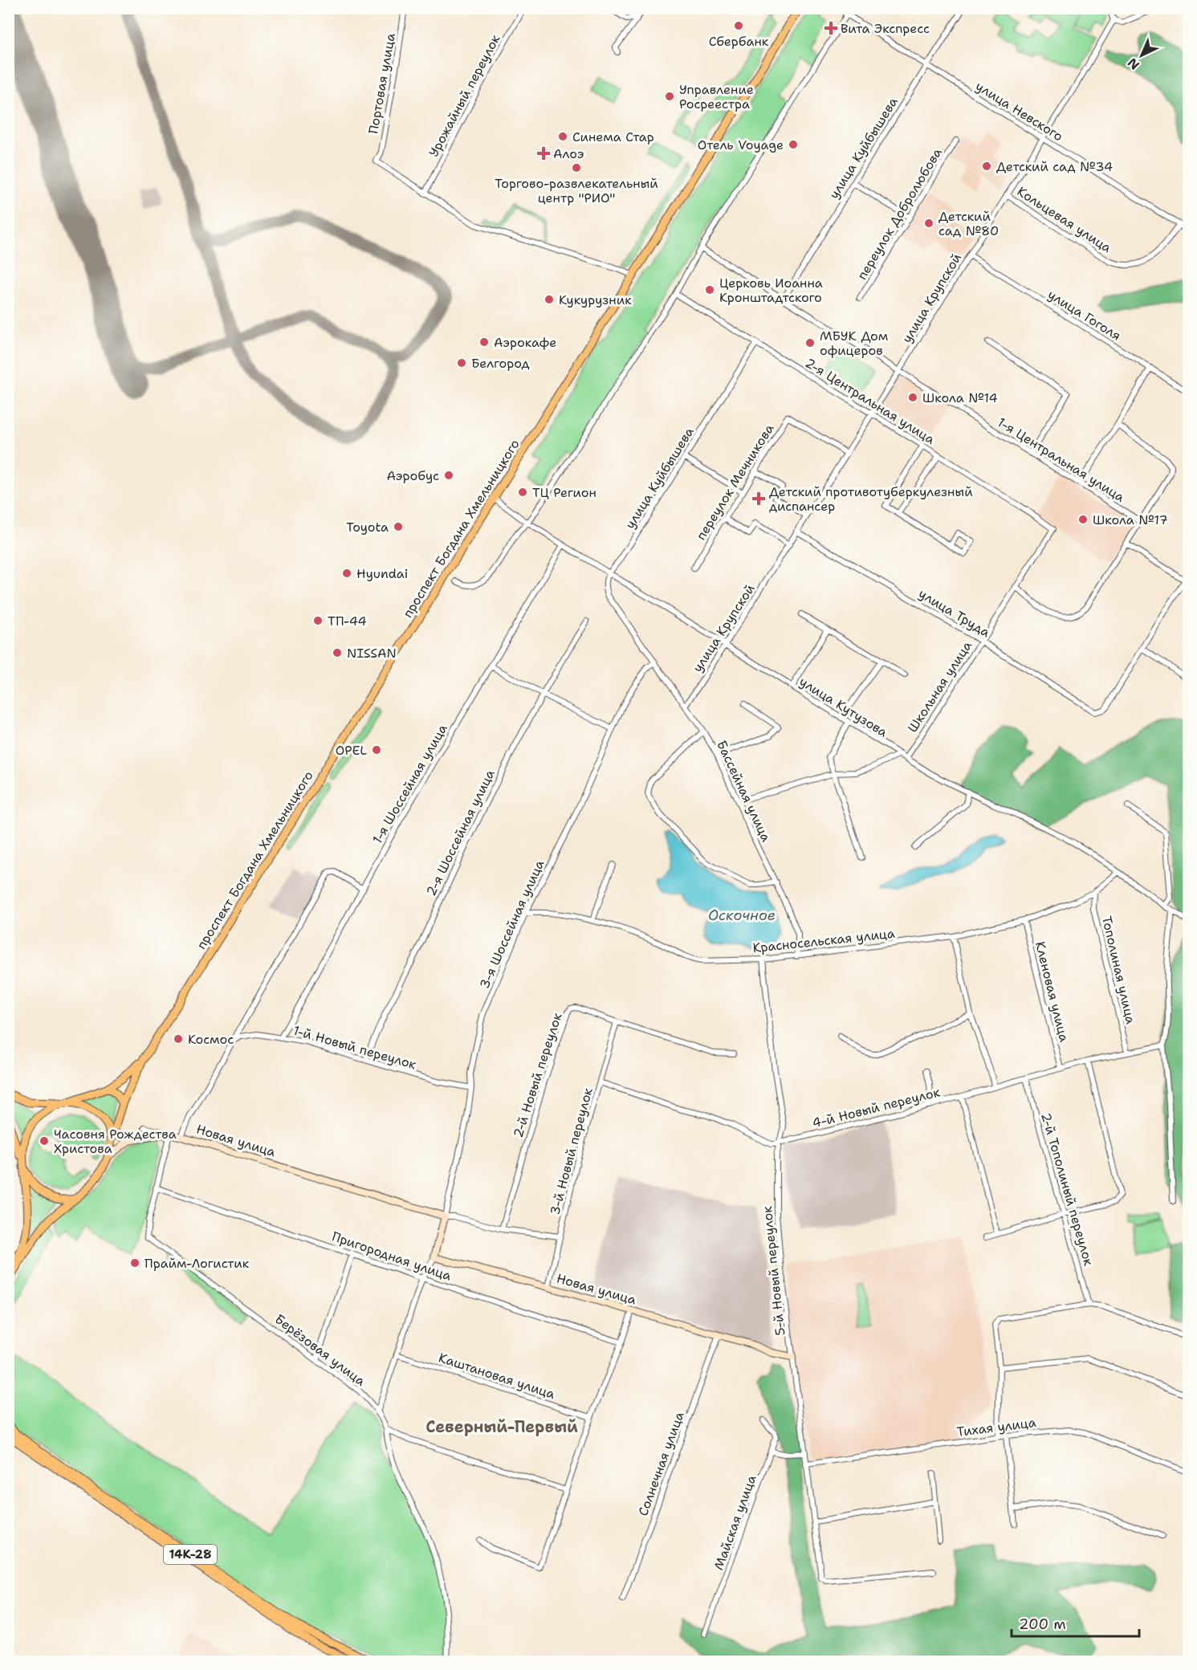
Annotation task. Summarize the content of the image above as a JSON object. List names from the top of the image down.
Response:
{
  "streets": {
    "main road": ["проспект Богдана Хмельницкого", "14К-28"],
    "street": [
      "Портовая улица",
      "Урожайный переулок",
      "улица Невского",
      "улица Куйбышева",
      "переулок Добролюбова",
      "Кольцевая улица",
      "улица Крупской",
      "улица Гоголя",
      "2-я Центральная улица",
      "1-я Центральная улица",
      "переулок Мечникова",
      "улица Труда",
      "Школьная улица",
      "улица Кутузова",
      "1-я Шоссейная улица",
      "Бассейная улица",
      "2-я Шоссейная улица",
      "3-я Шоссейная улица",
      "Красносельская улица",
      "Тополиная улица",
      "Кленовая улица",
      "1-й Новый переулок",
      "2-й Новый переулок",
      "4-й Новый переулок",
      "Новая улица",
      "3-й Новый переулок",
      "2-й Тополиный переулок",
      "Пригородная улица",
      "5-й Новый переулок",
      "Берёзовая улица",
      "Каштановая улица",
      "Тихая улица",
      "Солнечная улица",
      "Майская улица"
    ]
  },
  "crossings": [
    ["Портовая улица", "Урожайный переулок"],
    ["улица Невского", "улица Куйбышева"],
    ["улица Невского", "Кольцевая улица"],
    ["улица Невского", "улица Крупской"],
    ["улица Куйбышева", "2-я Центральная улица"],
    ["улица Куйбышева", "1-я Центральная улица"],
    ["улица Куйбышева", "улица Кутузова"],
    ["улица Куйбышева", "Бассейная улица"],
    ["Кольцевая улица", "улица Крупской"],
    ["улица Крупской", "улица Гоголя"],
    ["улица Крупской", "2-я Центральная улица"],
    ["улица Крупской", "1-я Центральная улица"],
    ["улица Крупской", "переулок Мечникова"],
    ["улица Крупской", "улица Труда"],
    ["улица Крупской", "улица Кутузова"],
    ["улица Крупской", "Бассейная улица"],
    ["2-я Центральная улица", "Школьная улица"],
    ["проспект Богдана Хмельницкого", "улица Кутузова"],
    ["проспект Богдана Хмельницкого", "Новая улица"],
    ["улица Труда", "Школьная улица"],
    ["Школьная улица", "улица Кутузова"],
    ["улица Кутузова", "1-я Шоссейная улица"],
    ["улица Кутузова", "Бассейная улица"],
    ["улица Кутузова", "Красносельская улица"],
    ["1-я Шоссейная улица", "1-й Новый переулок"],
    ["Бассейная улица", "3-я Шоссейная улица"],
    ["Бассейная улица", "Красносельская улица"],
    ["2-я Шоссейная улица", "1-й Новый переулок"],
    ["3-я Шоссейная улица", "Красносельская улица"],
    ["3-я Шоссейная улица", "1-й Новый переулок"],
    ["3-я Шоссейная улица", "Новая улица"],
    ["Красносельская улица", "Тополиная улица"],
    ["Красносельская улица", "Кленовая улица"],
    ["Красносельская улица", "5-й Новый переулок"],
    ["Тополиная улица", "4-й Новый переулок"],
    ["Кленовая улица", "4-й Новый переулок"],
    ["2-й Новый переулок", "Новая улица"],
    ["2-й Новый переулок", "3-й Новый переулок"],
    ["4-й Новый переулок", "3-й Новый переулок"],
    ["4-й Новый переулок", "2-й Тополиный переулок"],
    ["4-й Новый переулок", "5-й Новый переулок"],
    ["Новая улица", "3-й Новый переулок"],
    ["Новая улица", "5-й Новый переулок"],
    ["Новая улица", "Солнечная улица"],
    ["Пригородная улица", "Берёзовая улица"],
    ["5-й Новый переулок", "Тихая улица"]
  ],
  "districts": ["Северный-Первый"],
  "water": ["Оскочное"],
  "places": {
    "other": [
      "Сбербанк",
      "Управление Росреестра",
      "Синема Стар",
      "Отель Voyage",
      "Детский сад №34",
      "Торгово-развлекательный центр \"РИО\"",
      "Детский сад №80",
      "Церковь Иоанна Кронштадтского",
      "Кукурузник",
      "Аэрокафе",
      "МБУК Дом офицеров",
      "Белгород",
      "Школа №14",
      "Аэробус",
      "ТЦ Регион",
      "Школа №17",
      "Toyota",
      "Hyundai",
      "ТП-44",
      "NISSAN",
      "OPEL",
      "Космос",
      "Часовня Рождества Христова",
      "Прайм-Логистик"
    ],
    "health": ["Вита Экспресс", "Алоэ", "Детский противотуберкулезный диспансер"]
  },
  "scale_bar": "200 m",
  "north": "bottom left"
}
